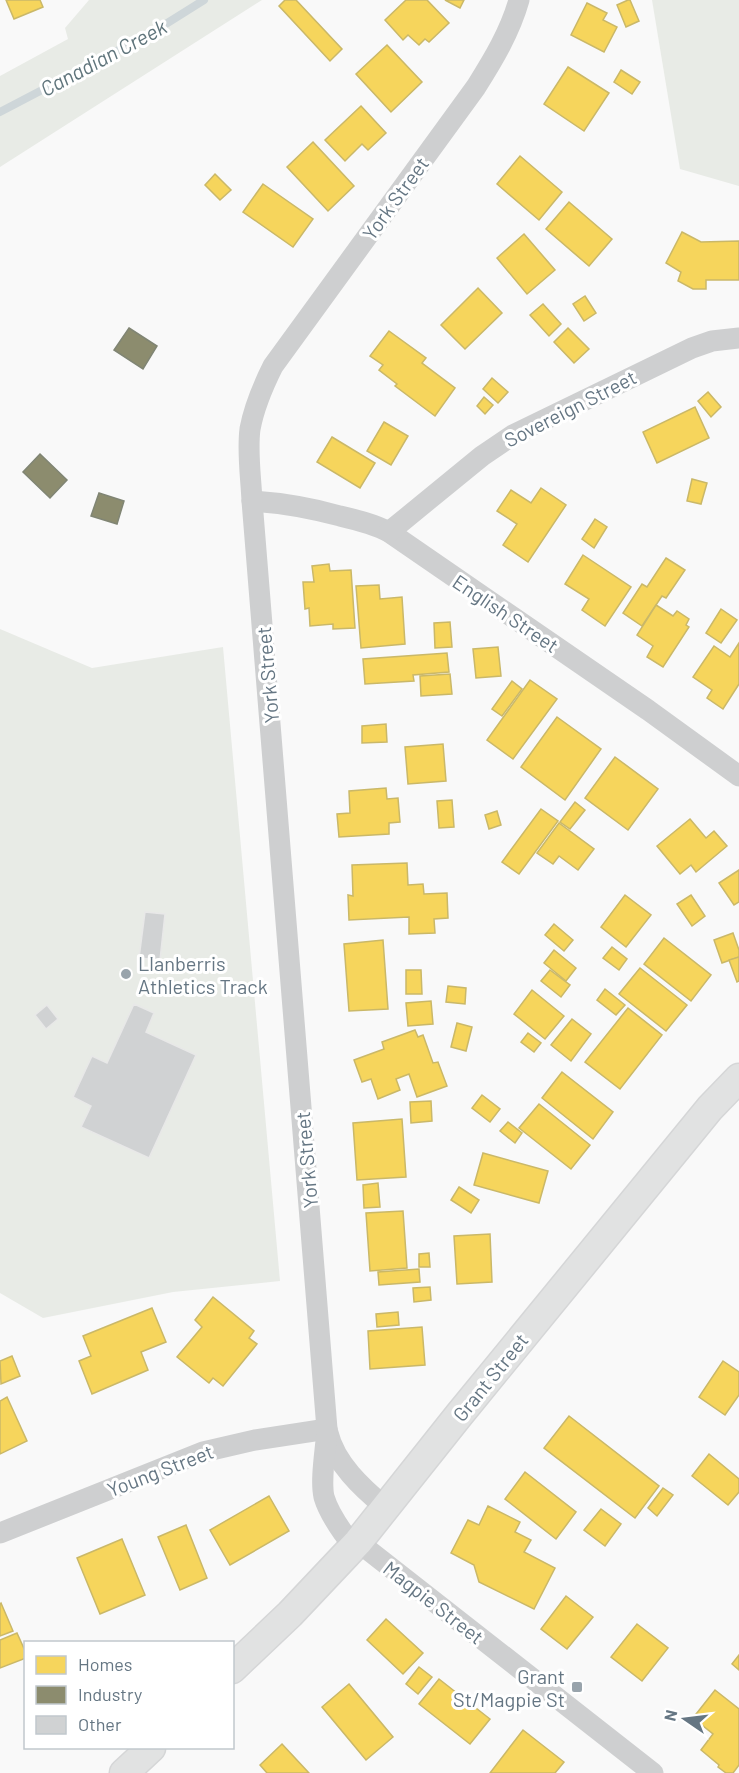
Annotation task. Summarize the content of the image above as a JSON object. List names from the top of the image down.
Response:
{
  "streets": {
    "main road": ["Grant Street"],
    "street": [
      "York Street",
      "Sovereign Street",
      "English Street",
      "Young Street",
      "Magpie Street"
    ]
  },
  "crossings": [
    ["York Street", "English Street"],
    ["York Street", "Grant Street"],
    ["York Street", "Young Street"],
    ["York Street", "Magpie Street"],
    ["Sovereign Street", "English Street"],
    ["Grant Street", "Magpie Street"]
  ],
  "water": ["Canadian Creek"],
  "places": {
    "other": ["Llanberris Athletics Track"],
    "transit": ["Grant St/Magpie St"]
  },
  "legend": ["Homes", "Industry", "Other"],
  "north": "left"
}
